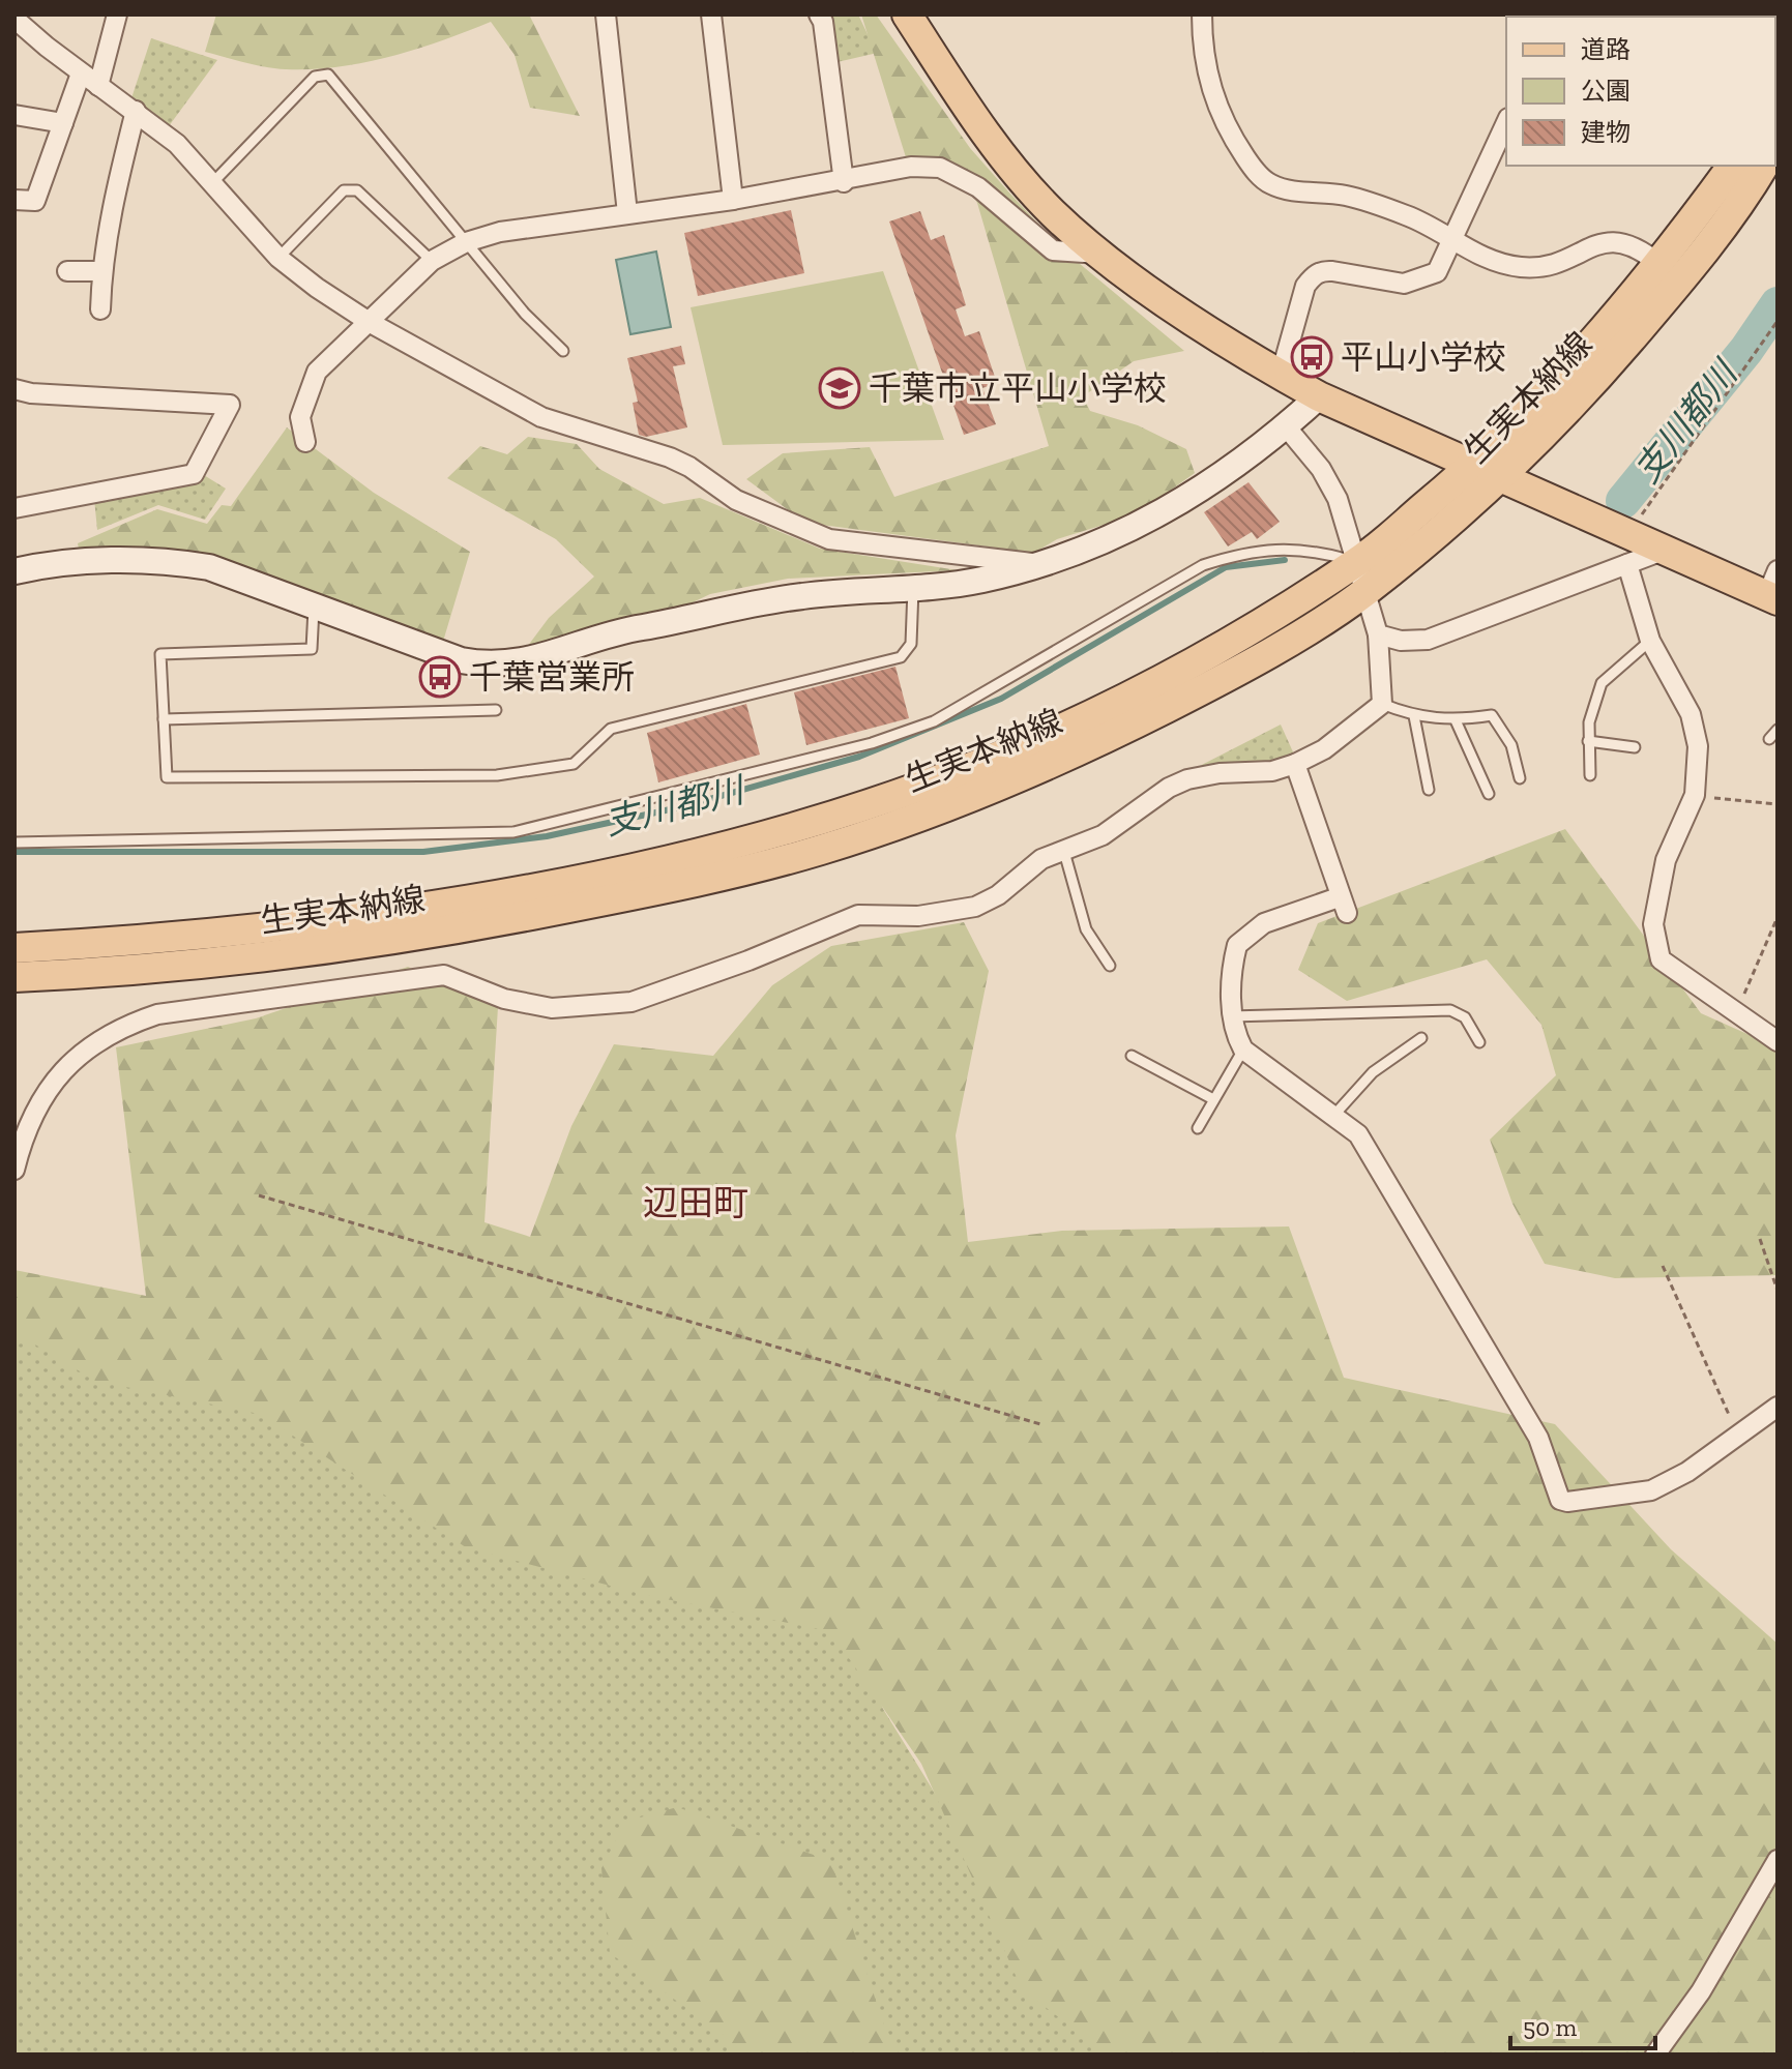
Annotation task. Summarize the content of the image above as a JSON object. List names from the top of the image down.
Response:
{
  "streets": {
    "main road": ["生実本納線"]
  },
  "districts": ["辺田町"],
  "water": ["支川都川"],
  "places": {
    "bus stop": ["平山小学校", "千葉営業所"],
    "school or university": ["千葉市立平山小学校"]
  },
  "legend": ["道路", "公園", "建物"],
  "scale_bar": "50 m"
}
